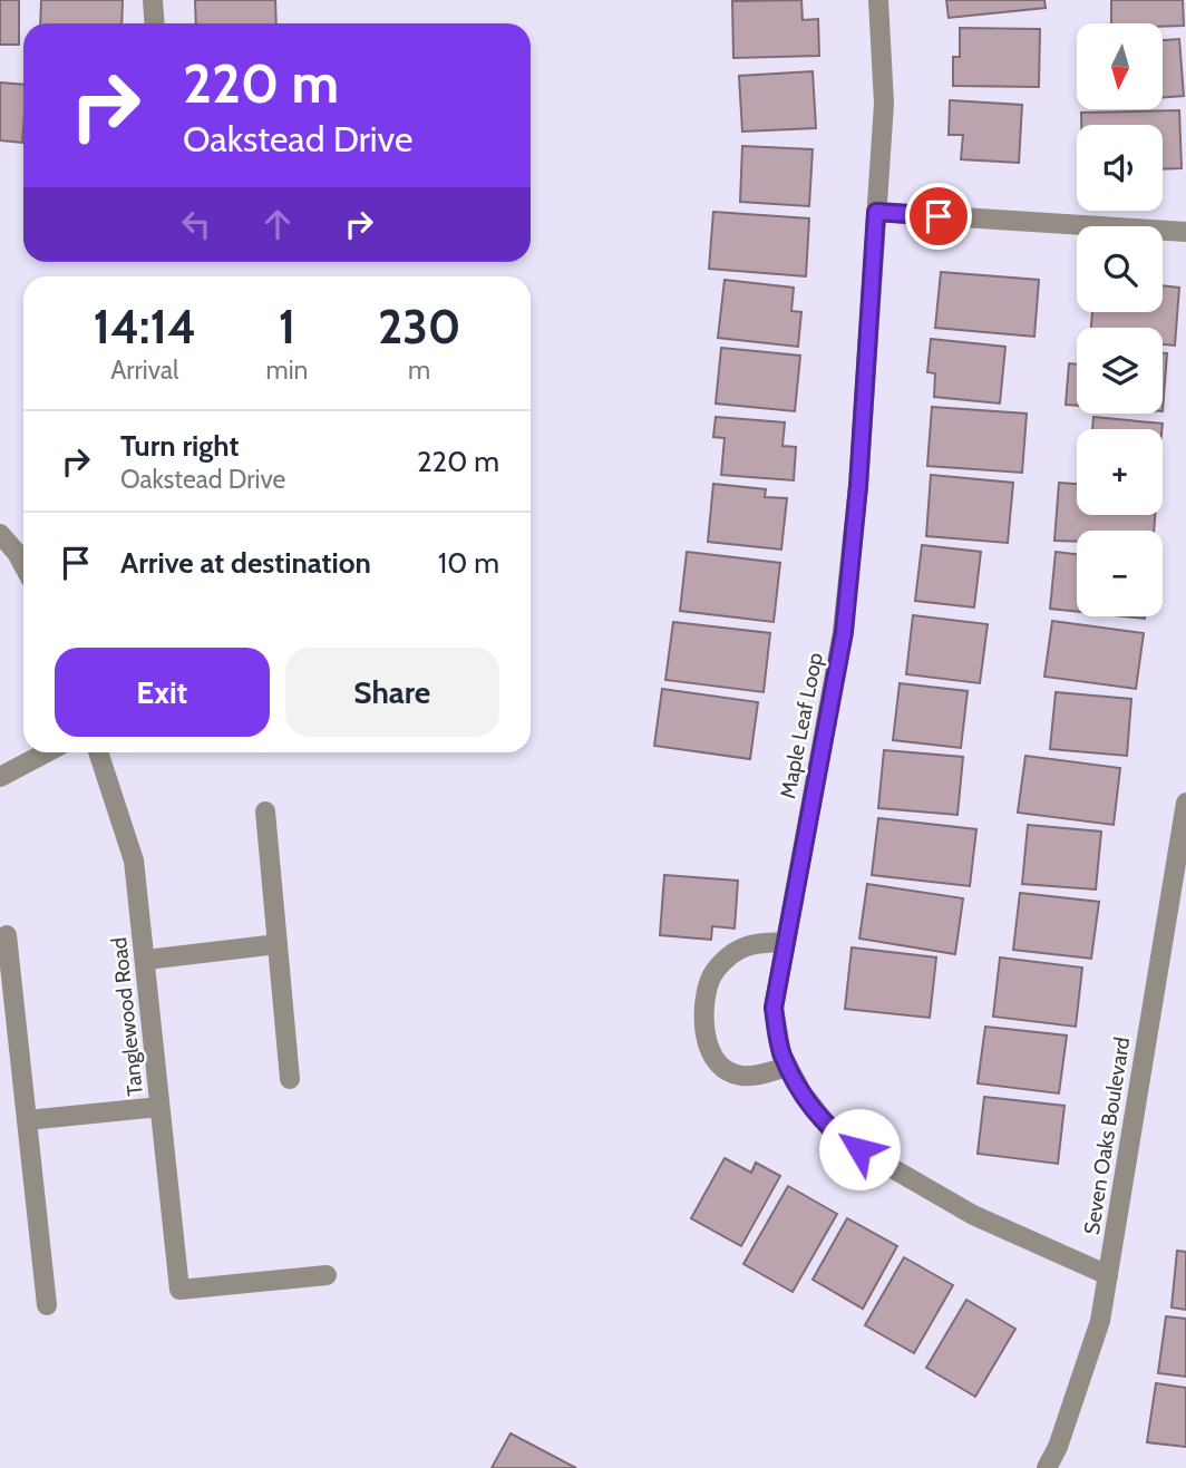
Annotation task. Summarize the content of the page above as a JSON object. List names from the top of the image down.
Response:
{
  "streets": {
    "street": ["Maple Leaf Loop", "Tanglewood Road", "Seven Oaks Boulevard"]
  },
  "crossings": [
    ["Maple Leaf Loop", "Seven Oaks Boulevard"]
  ],
  "north": "bottom",
  "page": {
    "map_buttons": ["+", "−"],
    "turn": ["220 m", "Oakstead Drive"],
    "eta": [
      "14:14",
      "Arrival",
      "1",
      "min",
      "230",
      "m"
    ],
    "list": [
      {
        "name": "Turn right",
        "note": "Oakstead Drive",
        "value": "220 m"
      },
      {
        "name": "Arrive at destination",
        "value": "10 m"
      }
    ],
    "buttons": ["Exit", "Share"]
  }
}
